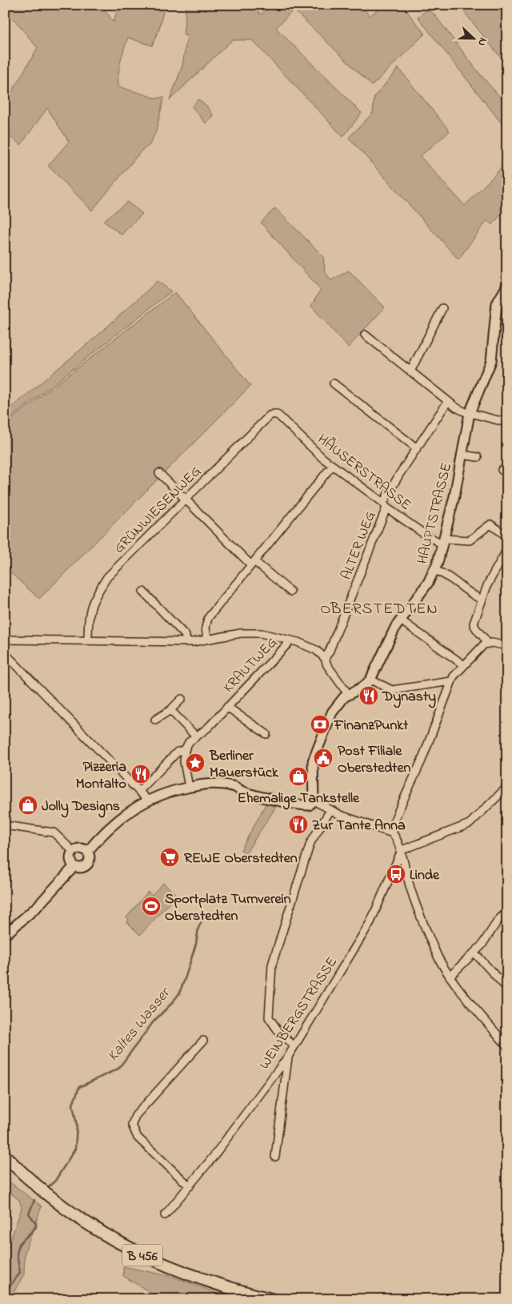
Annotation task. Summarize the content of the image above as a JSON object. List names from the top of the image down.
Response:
{
  "streets": {
    "main road": ["B 456"],
    "street": [
      "HÄUSERSTRASSE",
      "GRÜNWIESENWEG",
      "HAUPTSTRASSE",
      "ALTER WEG",
      "KRAUTWEG",
      "WEINBERGSTRASSE"
    ]
  },
  "crossings": [
    ["HÄUSERSTRASSE", "GRÜNWIESENWEG"],
    ["HÄUSERSTRASSE", "HAUPTSTRASSE"],
    ["HÄUSERSTRASSE", "ALTER WEG"]
  ],
  "districts": ["OBERSTEDTEN"],
  "water": ["Kaltes Wasser"],
  "places": {
    "restaurant": ["Dynasty", "Pizzeria Montalto", "Zur Tante Anna"],
    "bank": ["FinanzPunkt"],
    "public building": ["Post Filiale Oberstedten"],
    "place": ["Berliner Mauerstück"],
    "shop": ["Ehemalige Tankstelle", "Jolly Designs"],
    "supermarket": ["REWE Oberstedten"],
    "bus stop": ["Linde"],
    "sports": ["Sportplatz Turnverein Oberstedten"]
  },
  "north": "right"
}
